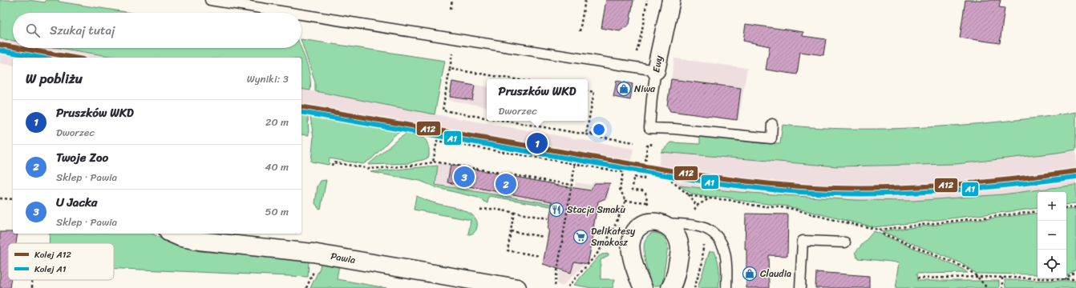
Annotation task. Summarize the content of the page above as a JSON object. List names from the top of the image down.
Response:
{
  "streets": {
    "street": ["Ewy", "Pawia"]
  },
  "places": {
    "shop": ["Niwa", "Claudia"],
    "restaurant": ["Stacja Smaku"],
    "supermarket": ["Delikatesy Smakosz"]
  },
  "lines": ["rail line A12", "rail line A1"],
  "legend": ["Kolej A12", "Kolej A1"],
  "page": {
    "search": "Szukaj tutaj",
    "heading": ["W pobliżu", "Wyniki: 3"],
    "popup": ["Pruszków WKD", "Dworzec"],
    "list": [
      {
        "mark": "1",
        "name": "Pruszków WKD",
        "note": "Dworzec",
        "value": "20 m"
      },
      {
        "mark": "2",
        "name": "Twoje Zoo",
        "note": "Sklep · Pawia",
        "value": "40 m"
      },
      {
        "mark": "3",
        "name": "U Jacka",
        "note": "Sklep · Pawia",
        "value": "50 m"
      }
    ],
    "pins": ["1", "3", "2"],
    "map_buttons": ["+", "−"]
  }
}
